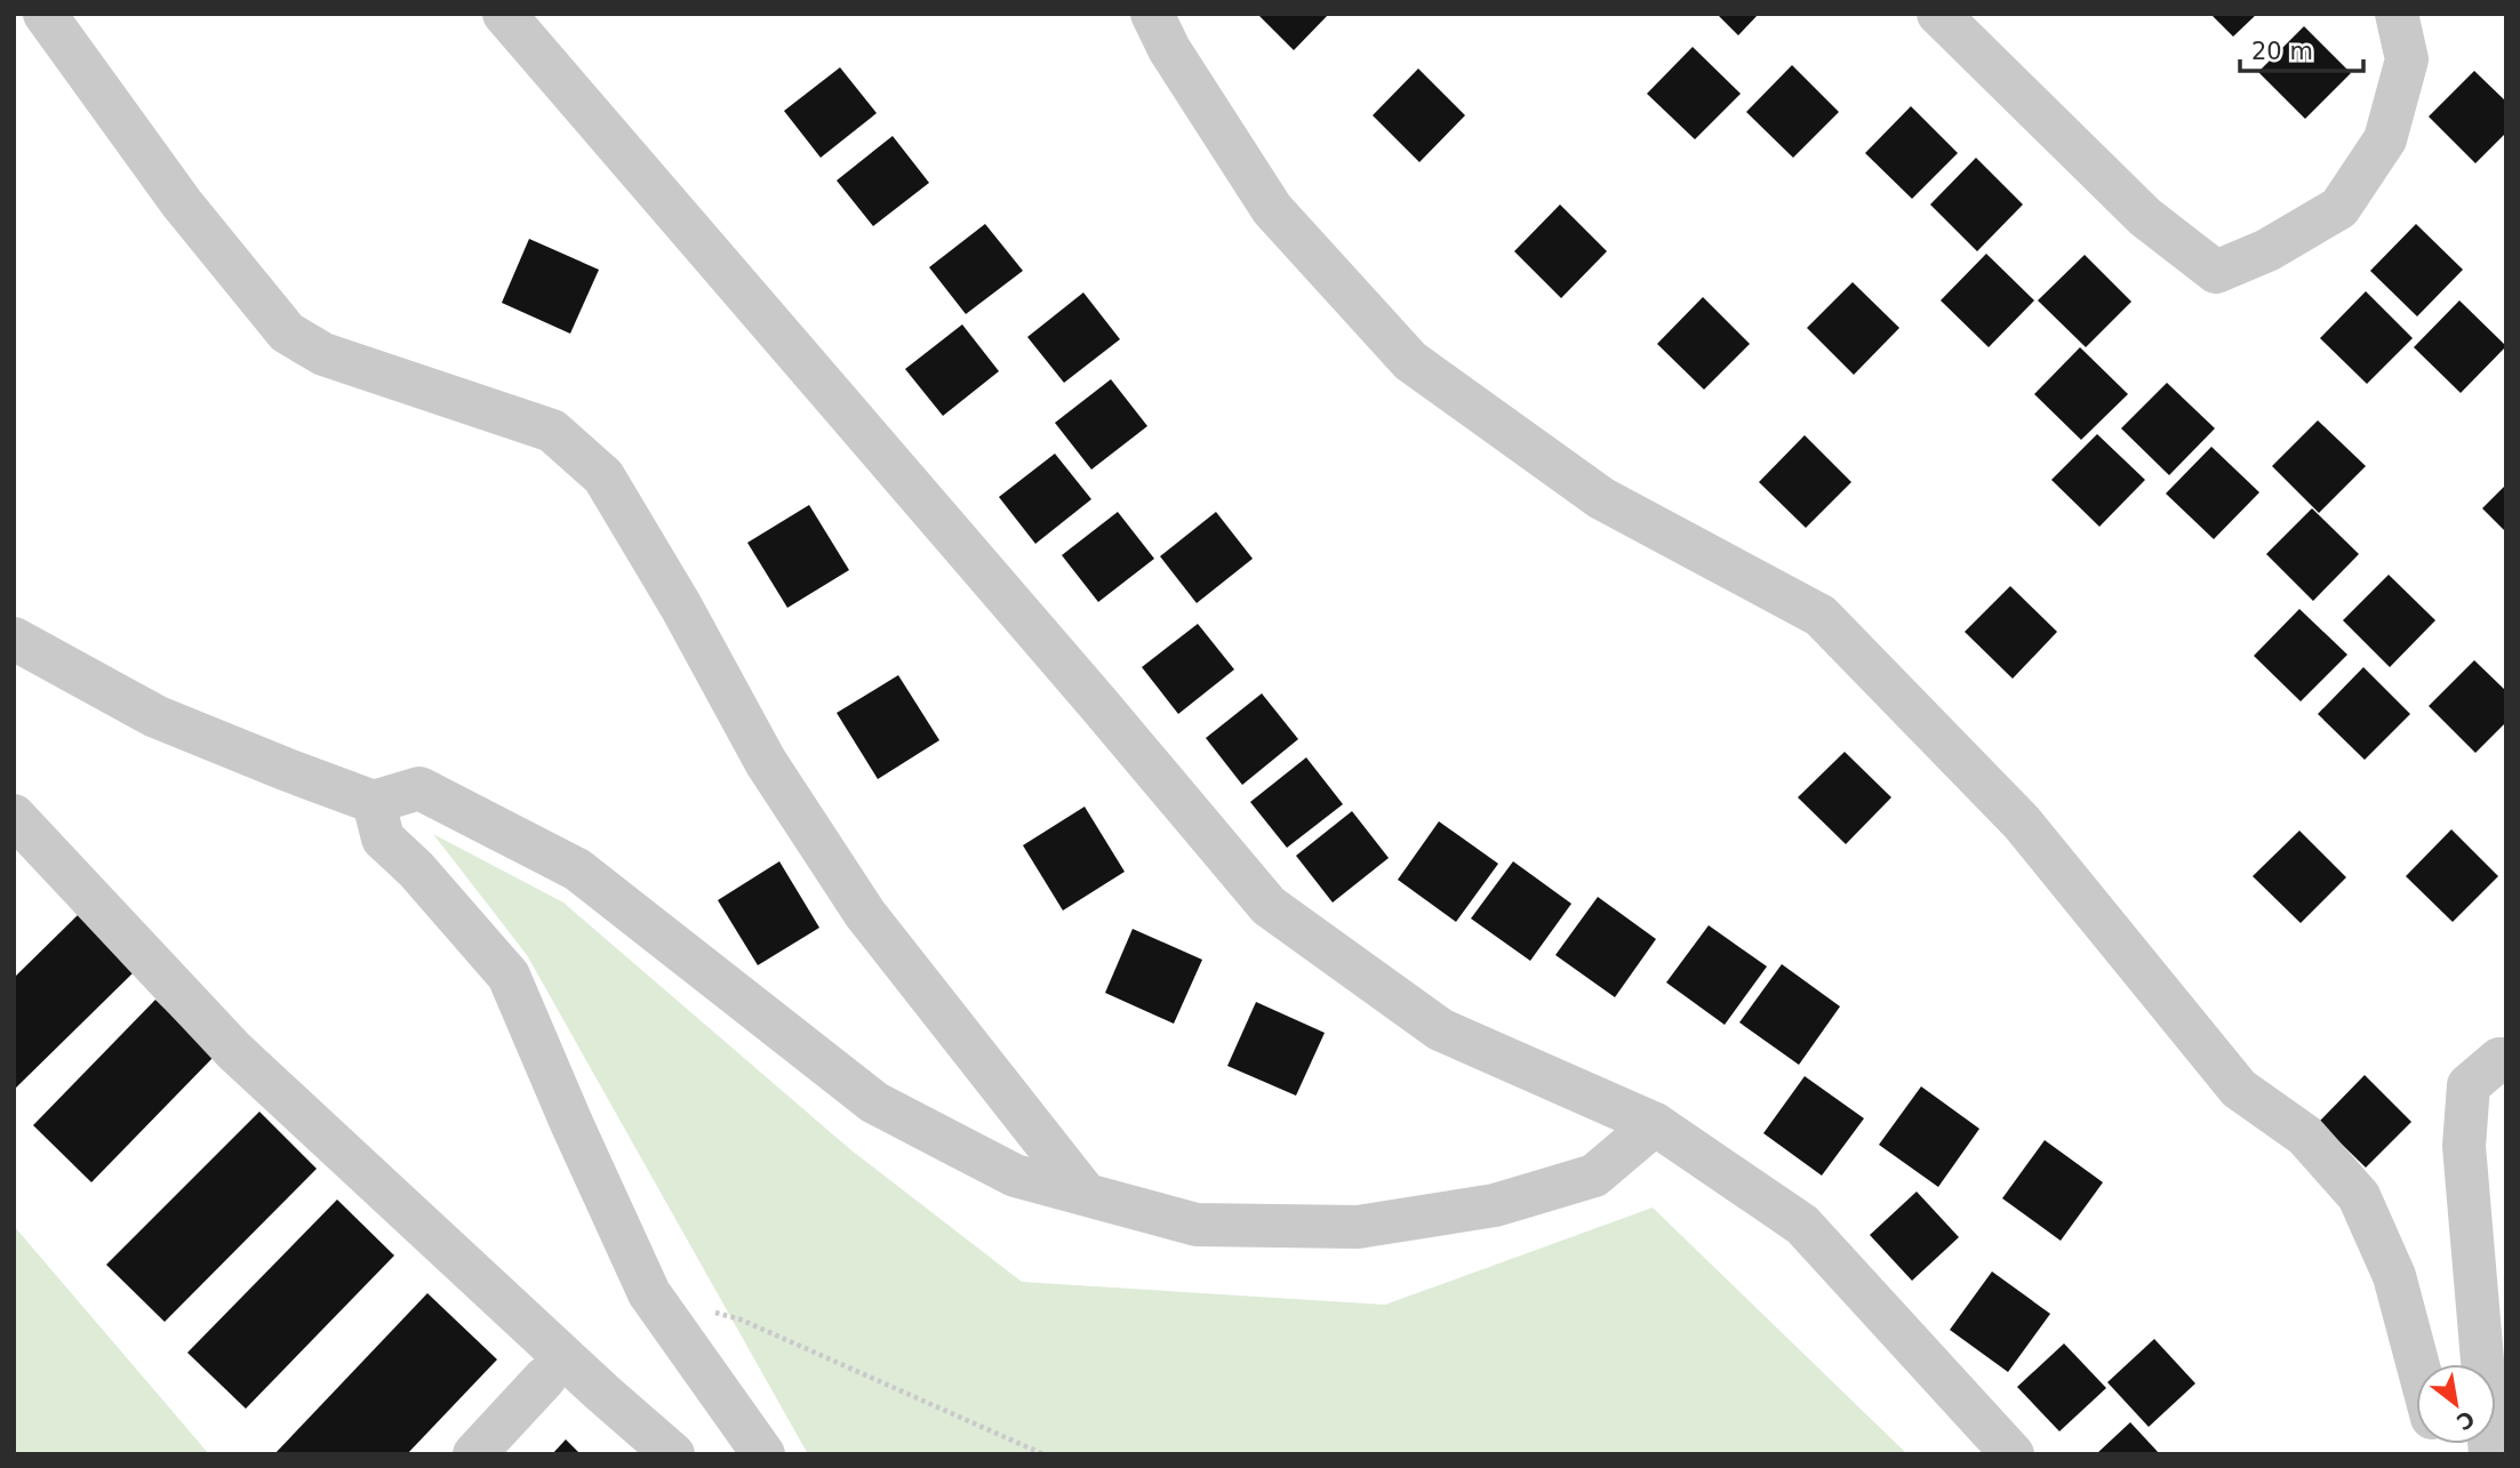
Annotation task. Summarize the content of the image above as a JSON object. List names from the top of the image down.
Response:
{
  "scale_bar": "20 m",
  "north": "bottom right"
}
